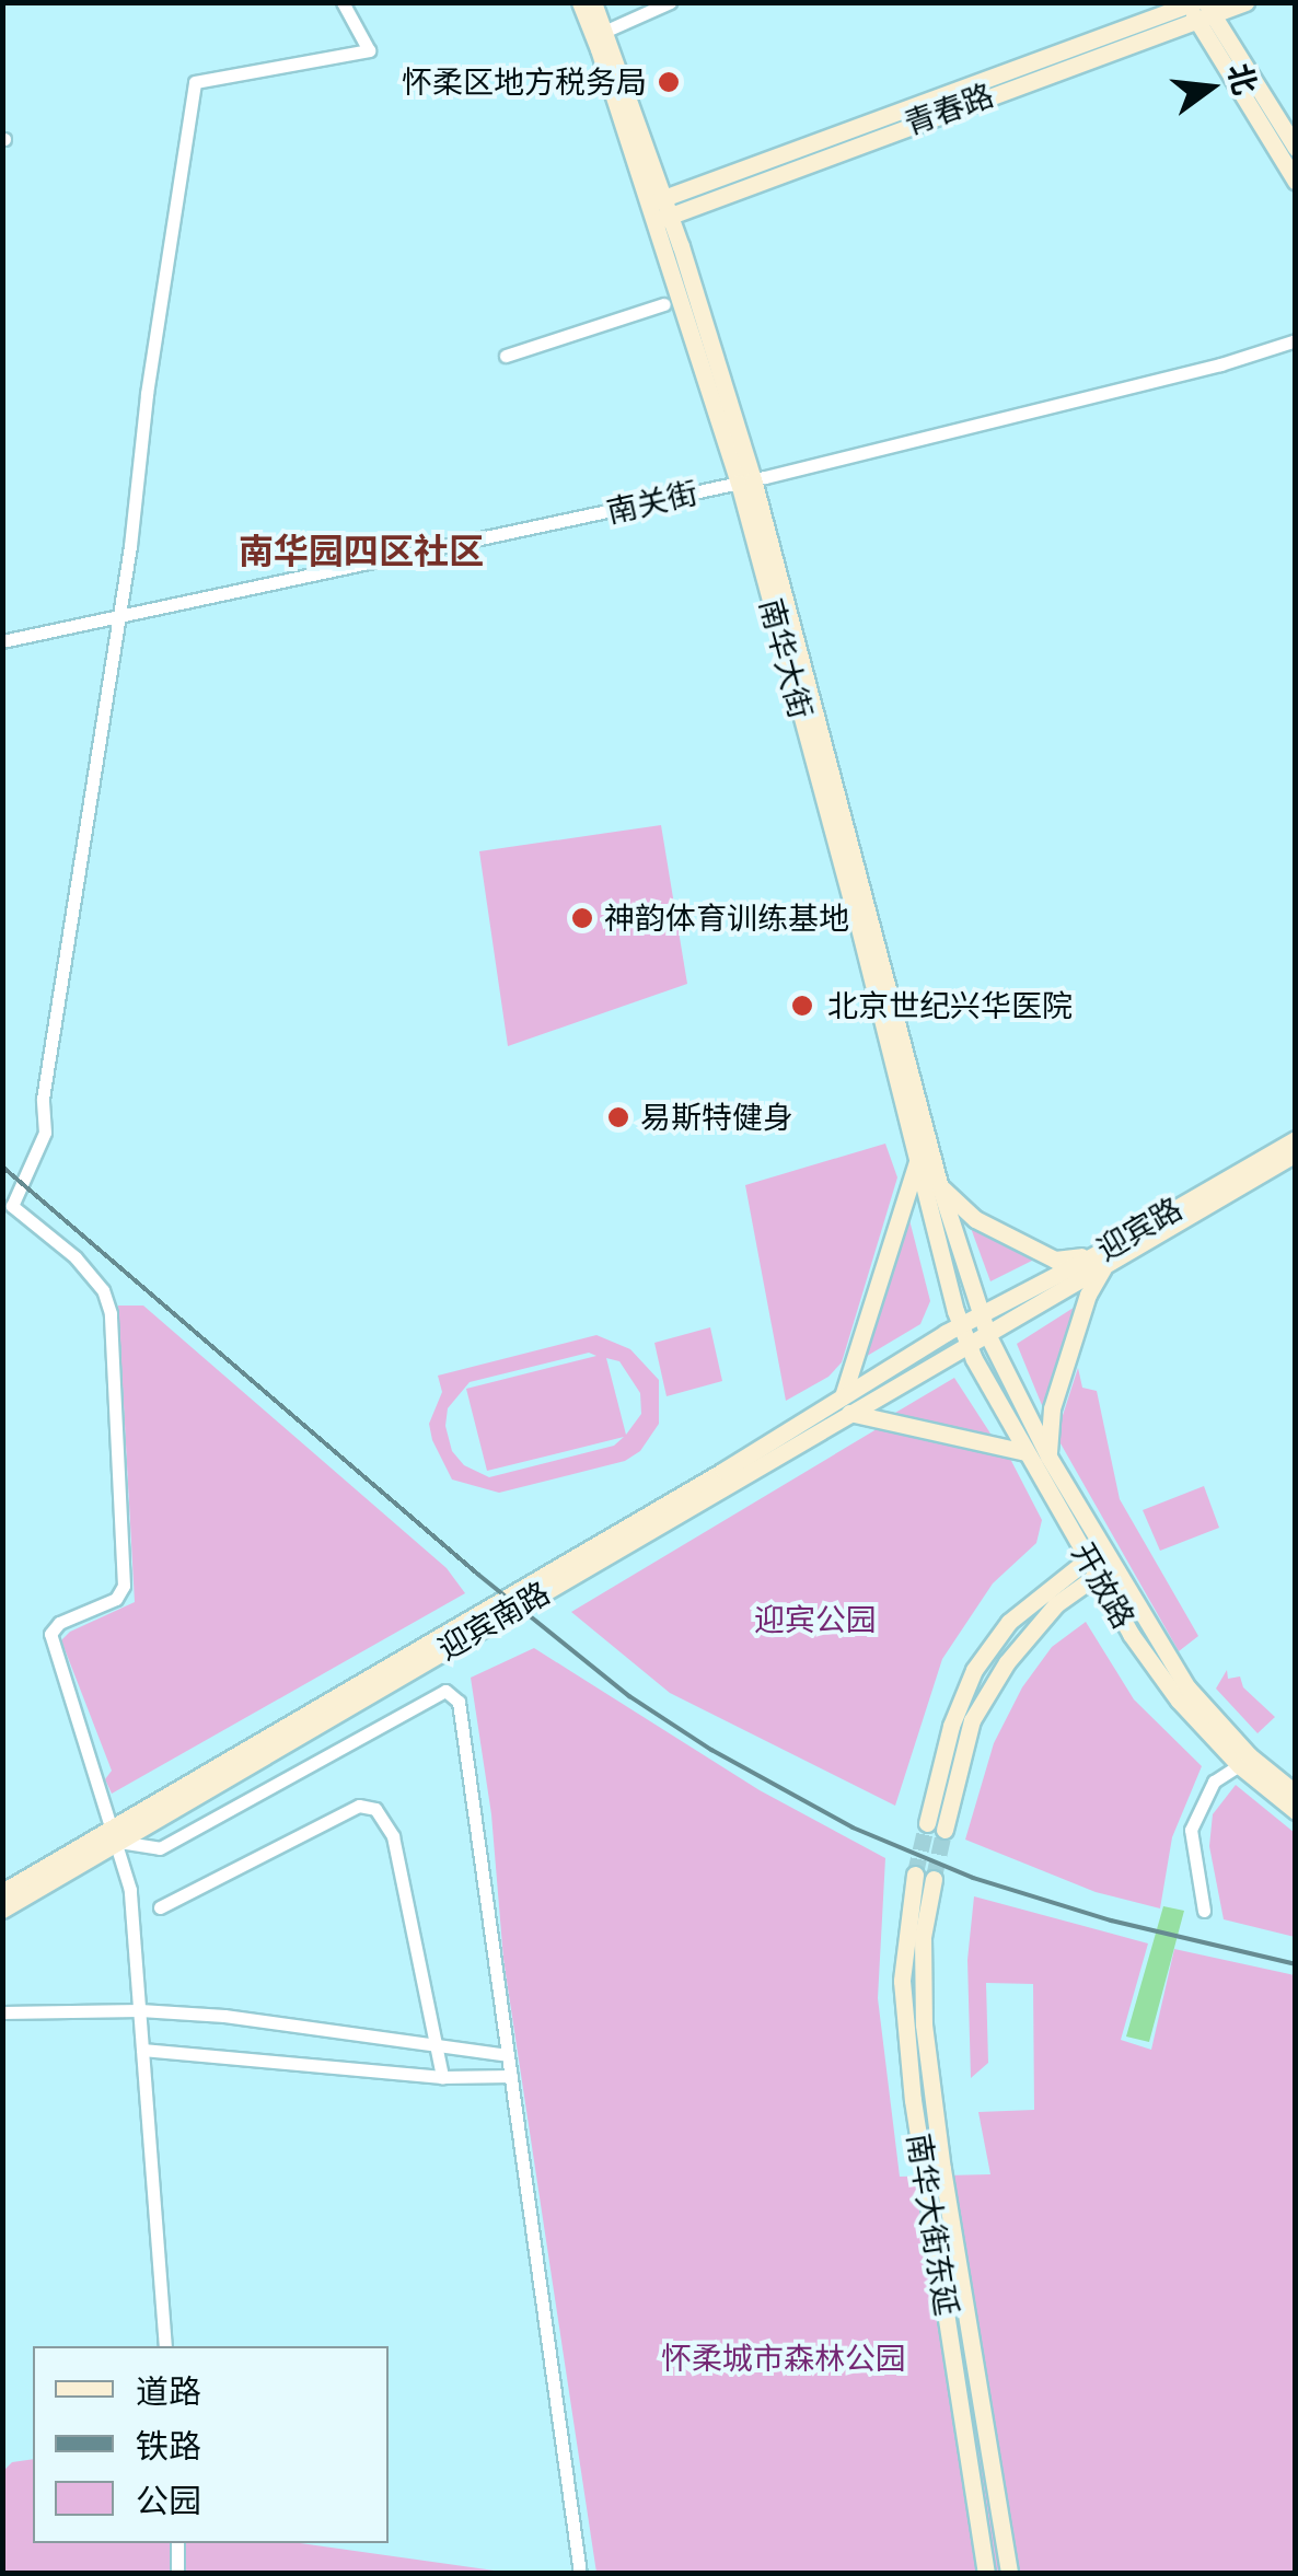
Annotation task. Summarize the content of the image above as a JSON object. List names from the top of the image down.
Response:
{
  "streets": {
    "main road": [
      "青春路",
      "南华大街",
      "迎宾路",
      "开放路",
      "迎宾南路",
      "南华大街东延"
    ],
    "street": ["南关街"]
  },
  "crossings": [
    ["青春路", "南华大街"],
    ["南关街", "南华大街"],
    ["南华大街", "迎宾路"],
    ["南华大街", "开放路"],
    ["南华大街", "迎宾南路"],
    ["迎宾路", "开放路"],
    ["迎宾路", "迎宾南路"],
    ["开放路", "迎宾南路"]
  ],
  "districts": ["南华园四区社区"],
  "parks": ["迎宾公园", "怀柔城市森林公园"],
  "places": [
    "怀柔区地方税务局",
    "神韵体育训练基地",
    "北京世纪兴华医院",
    "易斯特健身"
  ],
  "legend": ["道路", "铁路", "公园"],
  "north": "right"
}
